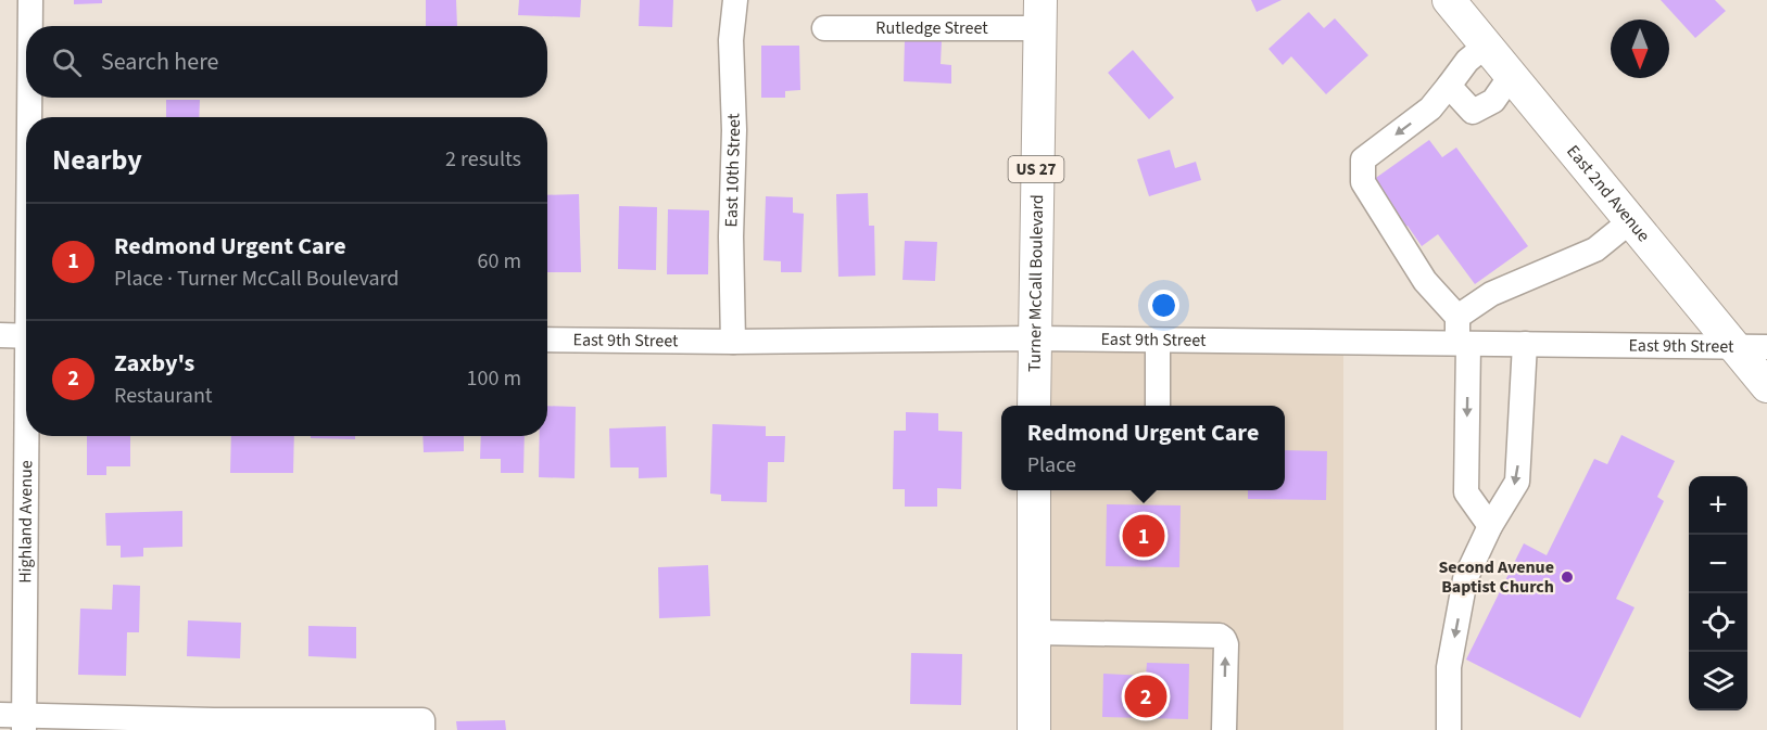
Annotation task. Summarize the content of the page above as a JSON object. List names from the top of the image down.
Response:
{
  "streets": {
    "main road": ["US 27", "East 2nd Avenue", "Turner McCall Boulevard"],
    "street": [
      "Rutledge Street",
      "East 10th Street",
      "East 9th Street",
      "Highland Avenue"
    ]
  },
  "crossings": [
    ["Rutledge Street", "Turner McCall Boulevard"],
    ["East 10th Street", "East 9th Street"],
    ["East 2nd Avenue", "East 9th Street"],
    ["Turner McCall Boulevard", "East 9th Street"]
  ],
  "places": ["Second Avenue Baptist Church"],
  "north": "bottom",
  "page": {
    "search": "Search here",
    "heading": ["Nearby", "2 results"],
    "list": [
      {
        "mark": "1",
        "name": "Redmond Urgent Care",
        "note": "Place · Turner McCall Boulevard",
        "value": "60 m"
      },
      {
        "mark": "2",
        "name": "Zaxby's",
        "note": "Restaurant",
        "value": "100 m"
      }
    ],
    "popup": ["Redmond Urgent Care", "Place"],
    "map_buttons": ["+", "−"],
    "pins": ["1", "2"]
  }
}
